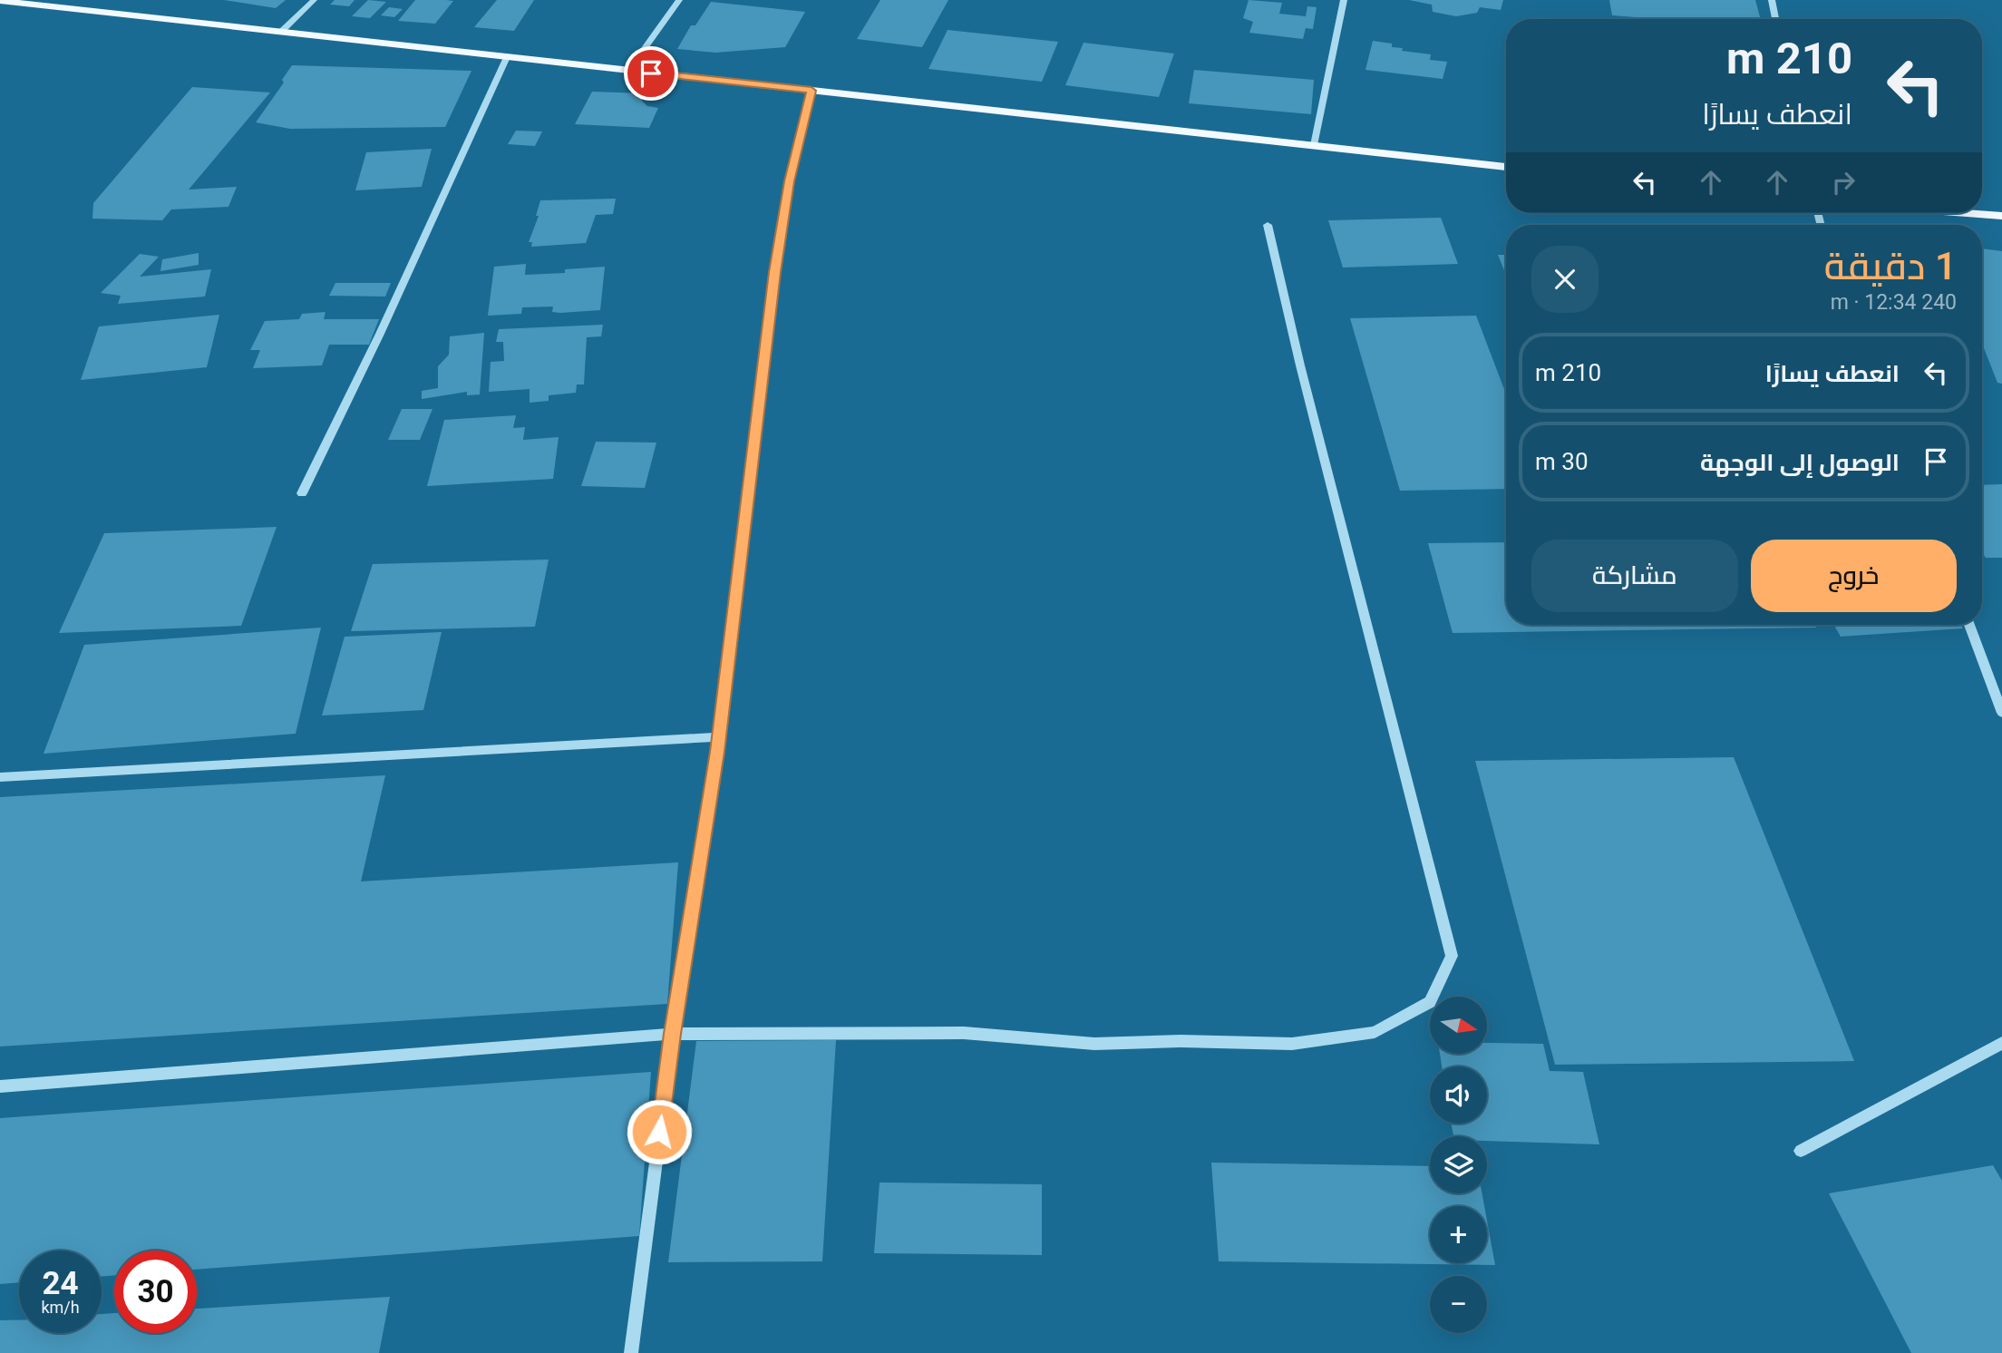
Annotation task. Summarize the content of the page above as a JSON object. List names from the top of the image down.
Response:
{
  "north": "right",
  "page": {
    "turn": ["210 m", "انعطف يسارًا"],
    "heading": ["1 دقيقة", "240 m · 12:34"],
    "list": [
      {
        "name": "انعطف يسارًا",
        "value": "210 m"
      },
      {
        "name": "الوصول إلى الوجهة",
        "value": "30 m"
      }
    ],
    "buttons": ["خروج", "مشاركة"],
    "map_buttons": ["+", "−"],
    "speed": "24 km/h",
    "limit": "30"
  }
}
